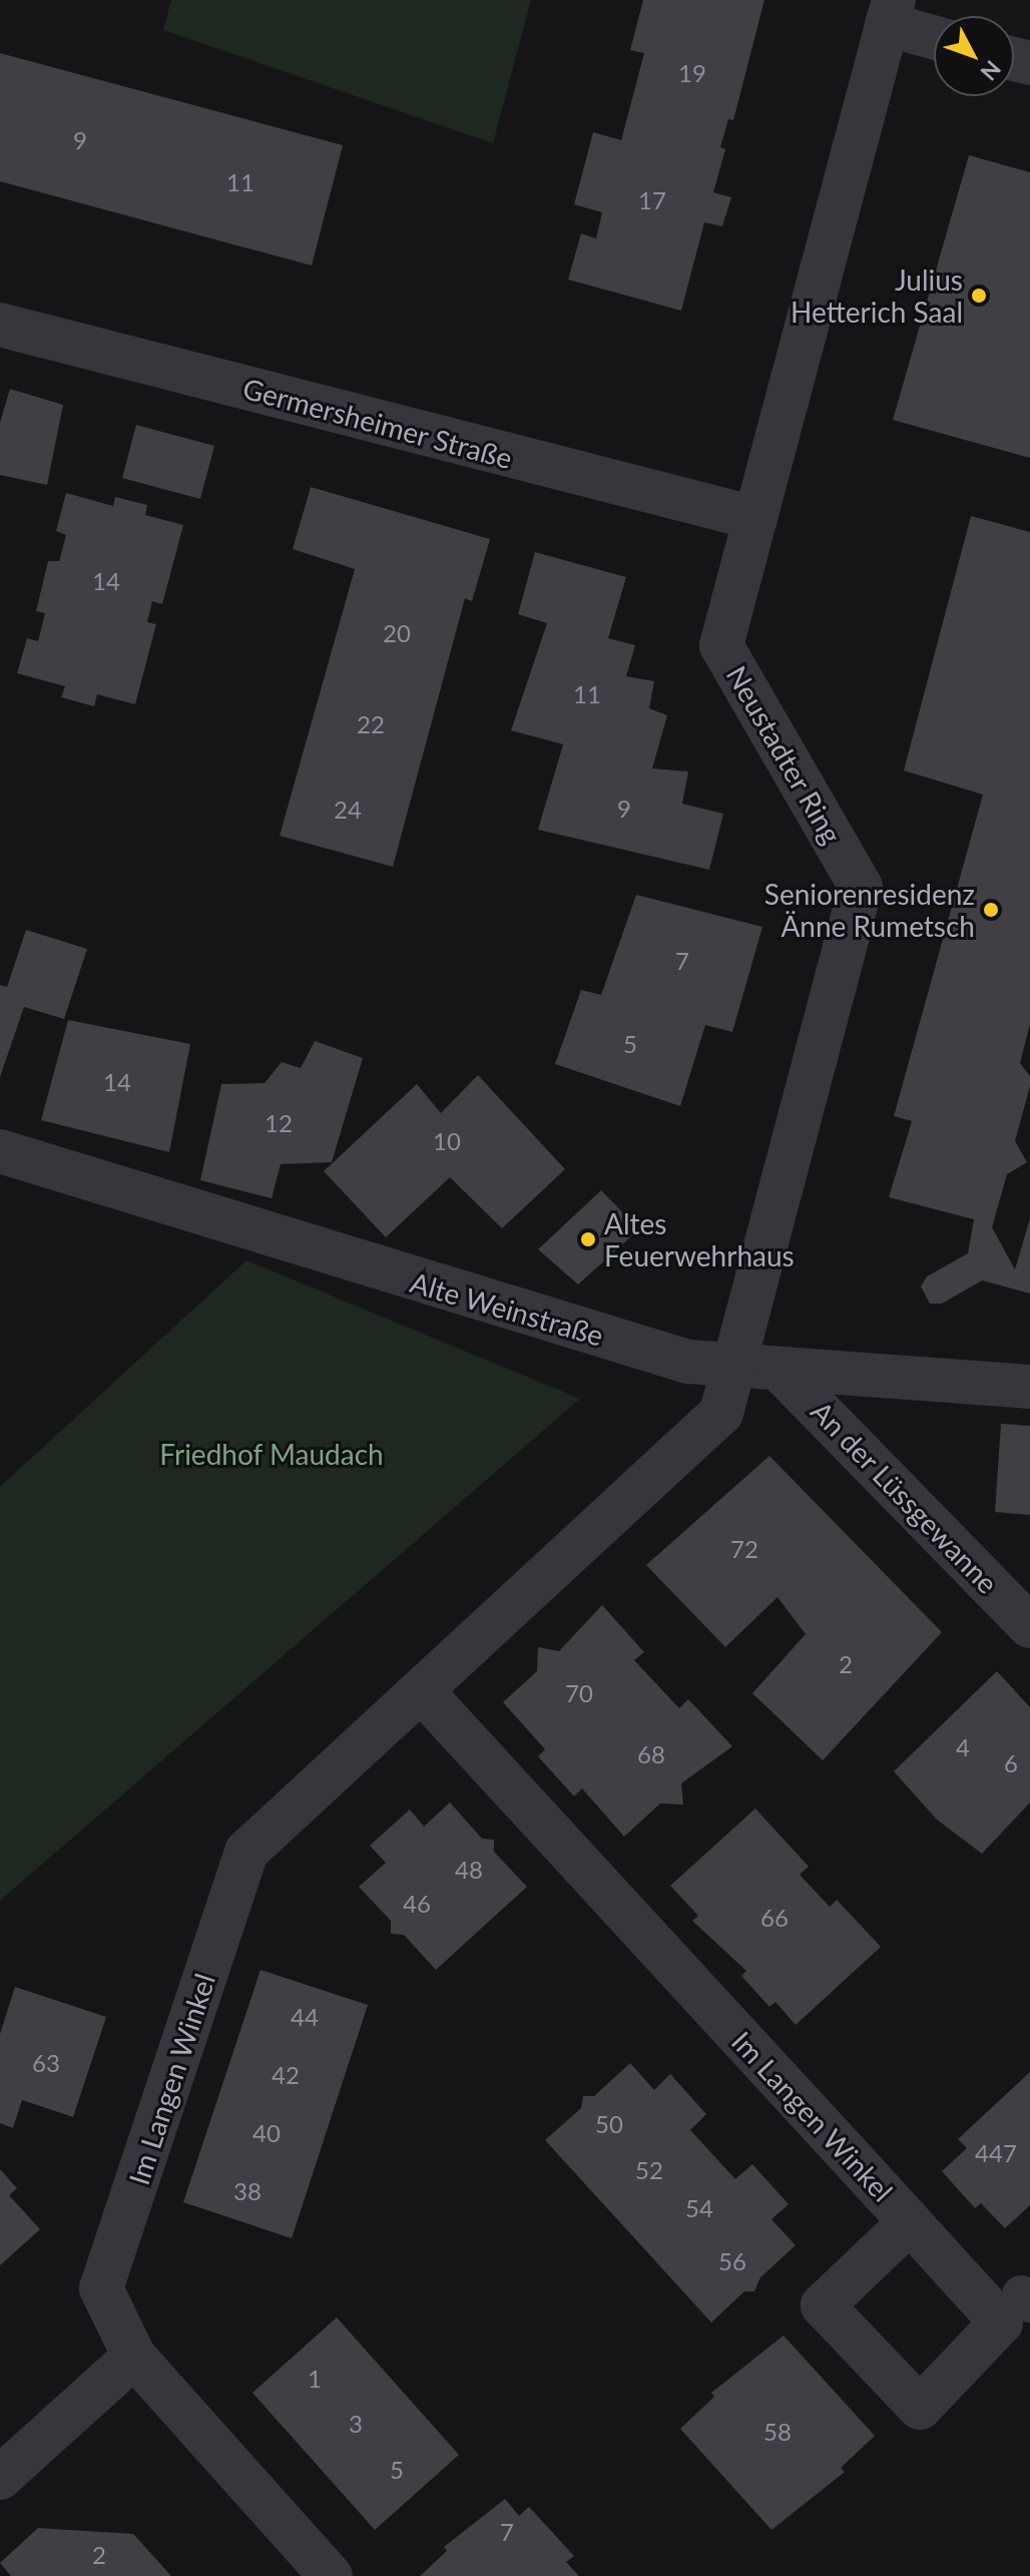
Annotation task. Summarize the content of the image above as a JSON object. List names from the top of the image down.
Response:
{
  "streets": {
    "street": [
      "Germersheimer Straße",
      "Neustadter Ring",
      "Alte Weinstraße",
      "An der Lüssgewanne",
      "Im Langen Winkel"
    ]
  },
  "crossings": [
    ["Germersheimer Straße", "Neustadter Ring"],
    ["Neustadter Ring", "Alte Weinstraße"],
    ["Neustadter Ring", "Im Langen Winkel"],
    ["Alte Weinstraße", "An der Lüssgewanne"],
    ["Alte Weinstraße", "Im Langen Winkel"]
  ],
  "parks": ["Friedhof Maudach"],
  "places": ["Julius Hetterich Saal", "Seniorenresidenz Änne Rumetsch", "Altes Feuerwehrhaus"],
  "house_numbers": [
    "19",
    "9",
    "11",
    "17",
    "14",
    "20",
    "11",
    "22",
    "9",
    "24",
    "7",
    "5",
    "14",
    "12",
    "10",
    "72",
    "2",
    "70",
    "4",
    "68",
    "6",
    "48",
    "46",
    "66",
    "44",
    "63",
    "42",
    "50",
    "40",
    "447",
    "52",
    "38",
    "54",
    "56",
    "1",
    "3",
    "58",
    "5",
    "7",
    "2"
  ],
  "north": "bottom right"
}
